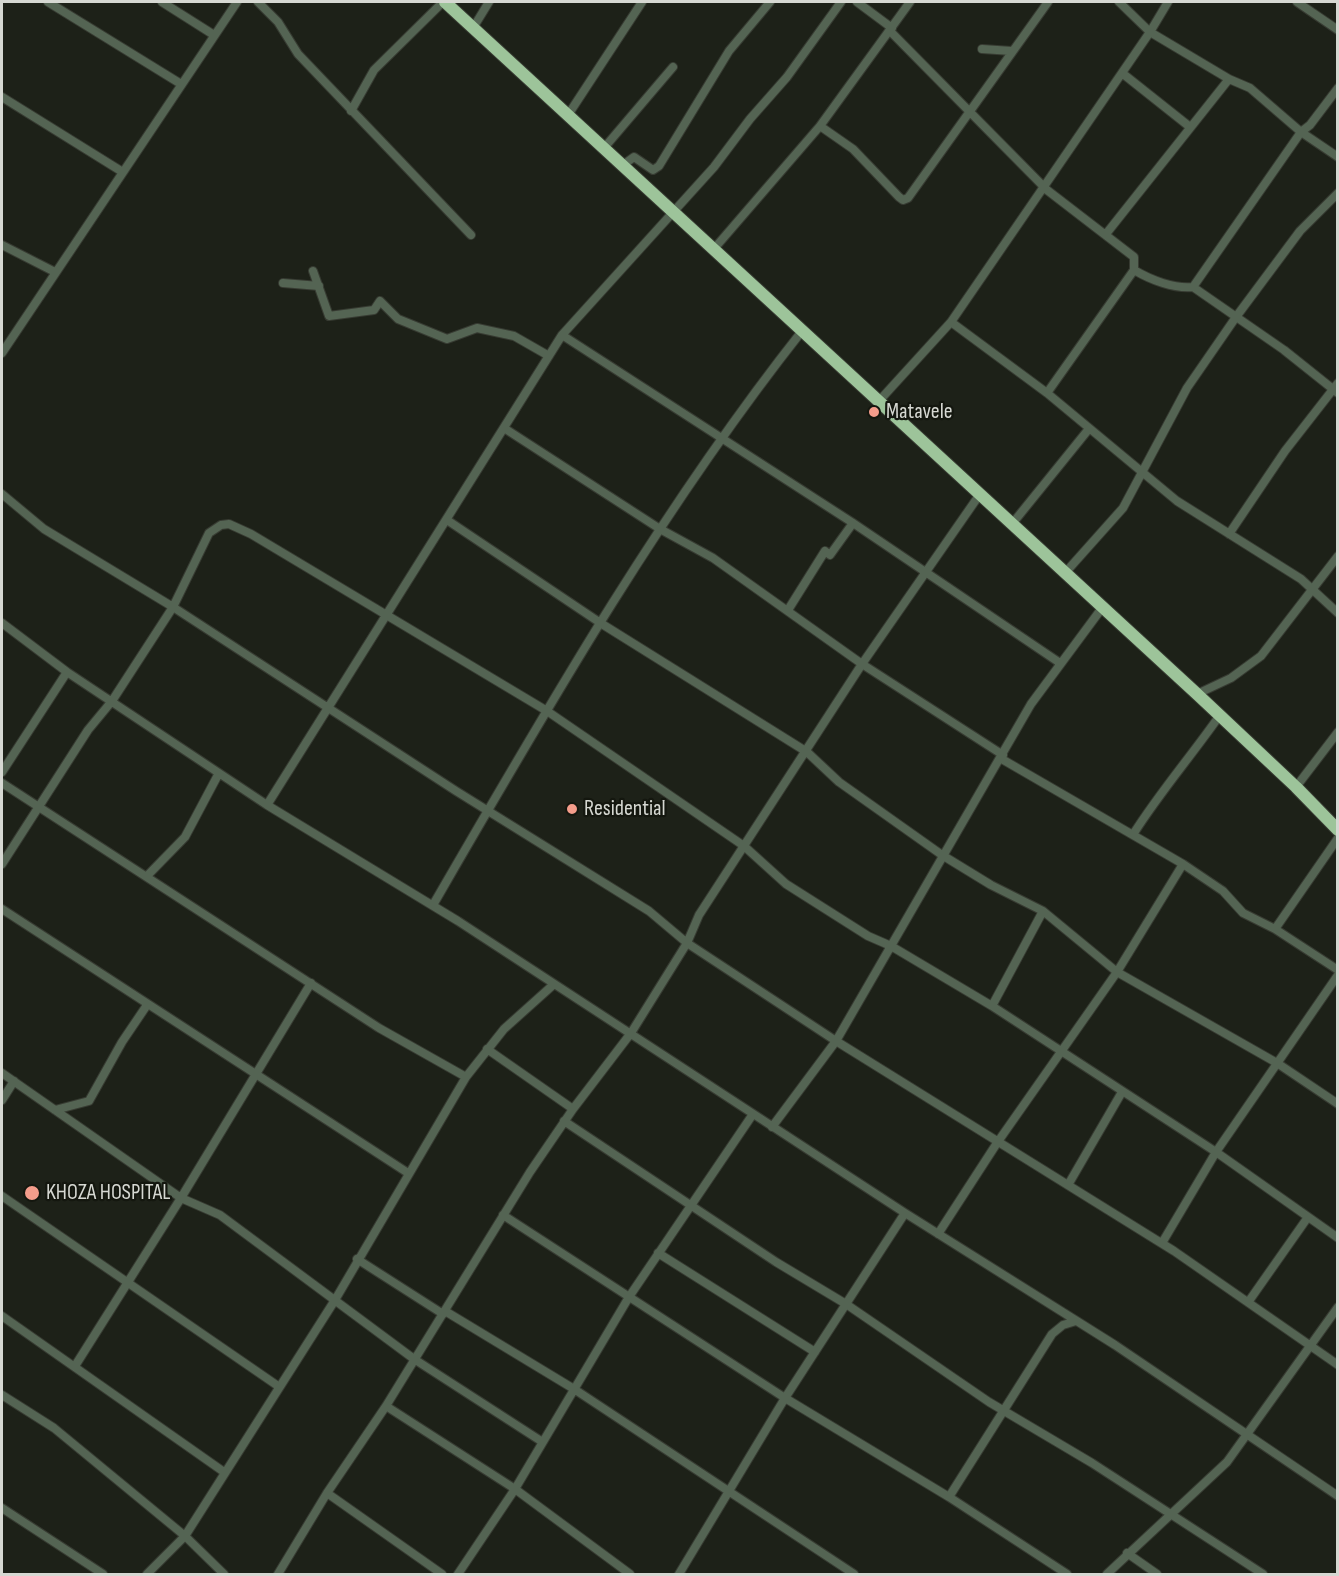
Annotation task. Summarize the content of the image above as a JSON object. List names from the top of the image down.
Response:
{
  "places": ["Matavele", "Residential", "KHOZA HOSPITAL"]
}
